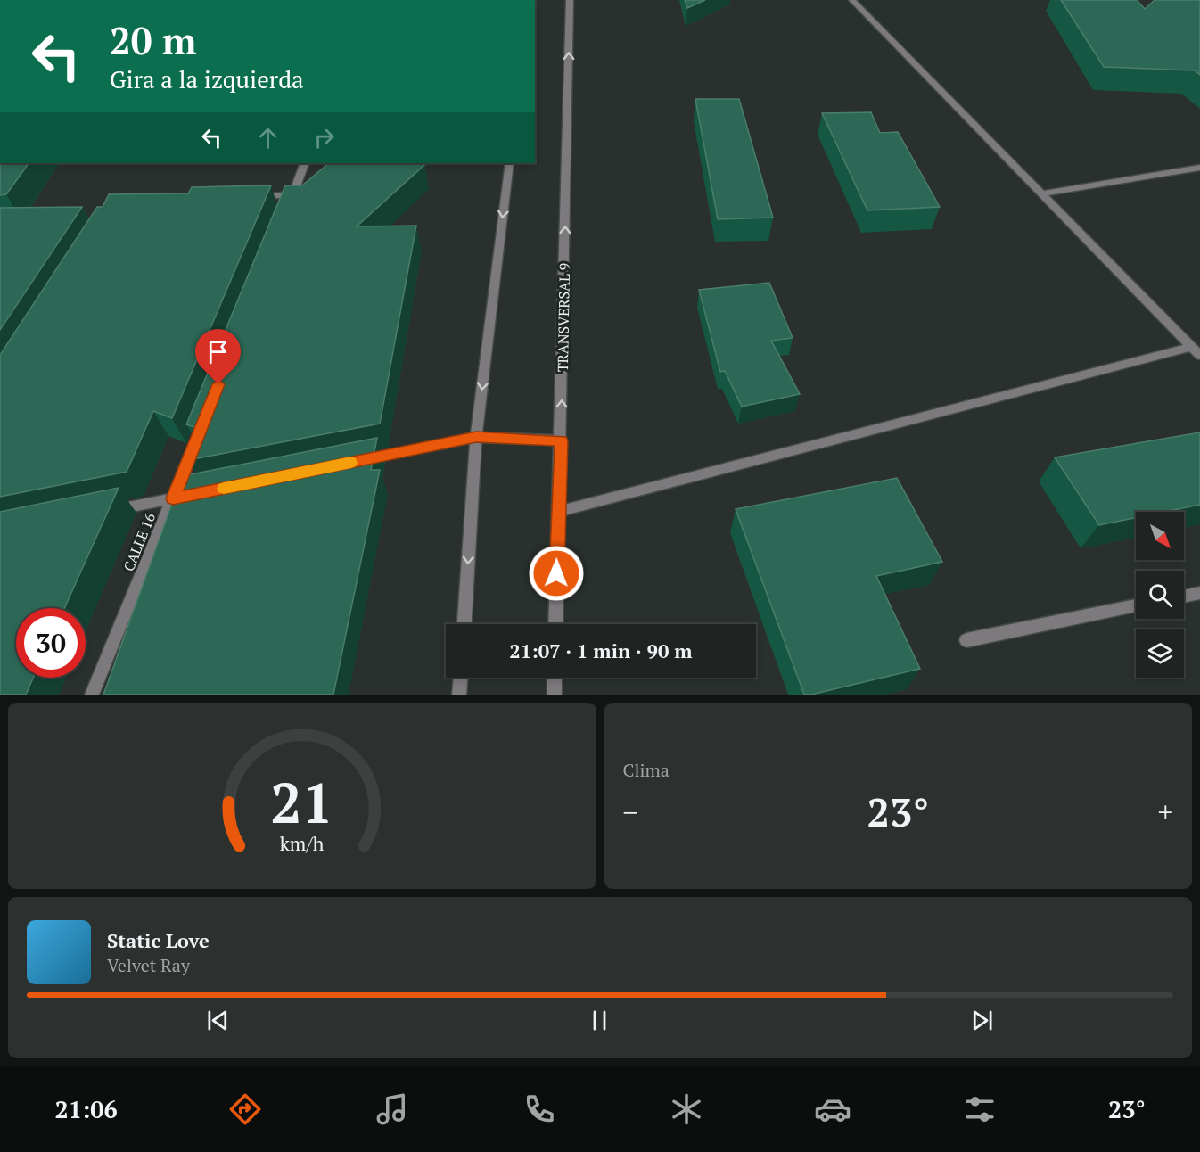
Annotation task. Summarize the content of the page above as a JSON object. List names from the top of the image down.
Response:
{
  "streets": {
    "street": ["TRANSVERSAL 9", "CALLE 16"]
  },
  "north": "bottom right",
  "page": {
    "turn": ["20 m", "Gira a la izquierda"],
    "limit": "30",
    "trip": "21:07 · 1 min · 90 m",
    "tile": "Clima",
    "heat": ["−", "23°", "+"],
    "song": ["Static Love", "Velvet Ray"],
    "tabs": ["21:06", "23°"],
    "gauge": ["21", "km/h"]
  }
}
